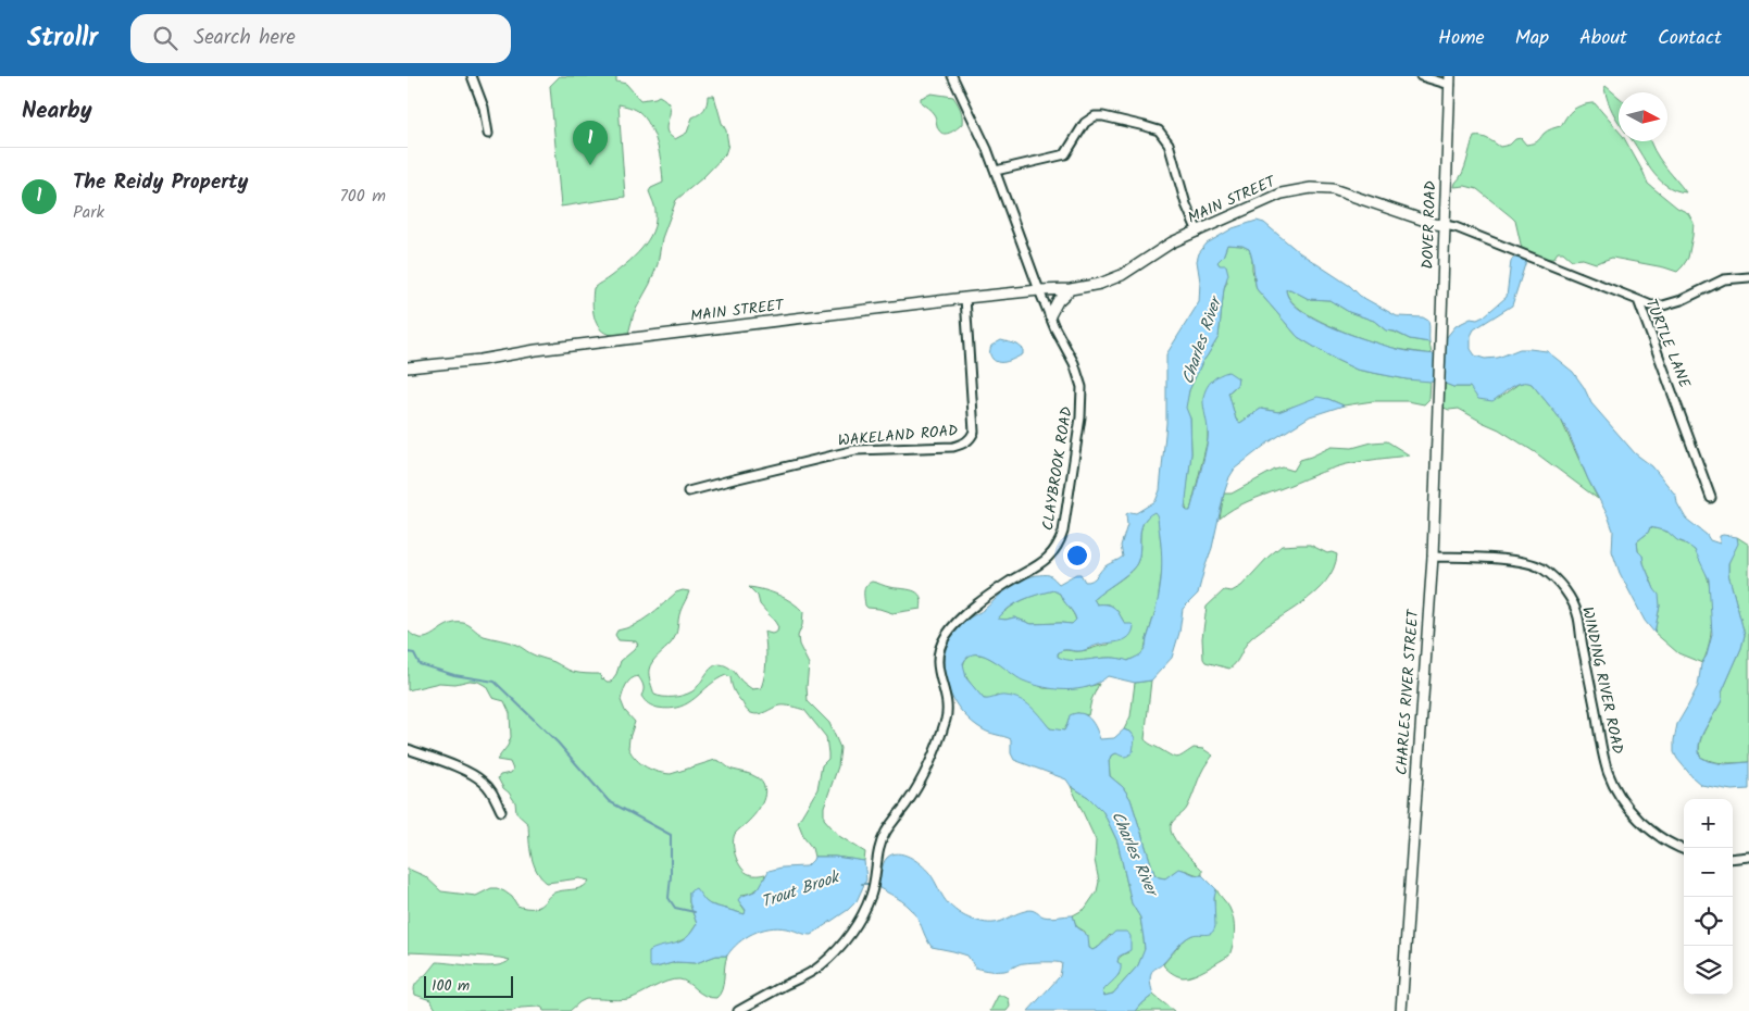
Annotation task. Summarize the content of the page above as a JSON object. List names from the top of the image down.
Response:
{
  "streets": {
    "street": [
      "MAIN STREET",
      "DOVER ROAD",
      "TURTLE LANE",
      "WAKELAND ROAD",
      "CLAYBROOK ROAD",
      "WINDING RIVER ROAD",
      "CHARLES RIVER STREET"
    ]
  },
  "crossings": [
    ["MAIN STREET", "DOVER ROAD"],
    ["MAIN STREET", "TURTLE LANE"],
    ["MAIN STREET", "WAKELAND ROAD"],
    ["MAIN STREET", "CLAYBROOK ROAD"],
    ["DOVER ROAD", "TURTLE LANE"],
    ["DOVER ROAD", "CHARLES RIVER STREET"],
    ["WINDING RIVER ROAD", "CHARLES RIVER STREET"]
  ],
  "water": ["Charles River", "Trout Brook"],
  "scale_bar": "100 m",
  "north": "right",
  "page": {
    "header": "Strollr",
    "search": "Search here",
    "nav": [
      "Home",
      "Map",
      "About",
      "Contact"
    ],
    "heading": "Nearby",
    "pins": "1",
    "list": [
      {
        "mark": "1",
        "name": "The Reidy Property",
        "note": "Park",
        "value": "700 m"
      }
    ],
    "map_buttons": ["+", "−"],
    "scale": "100 m"
  }
}
